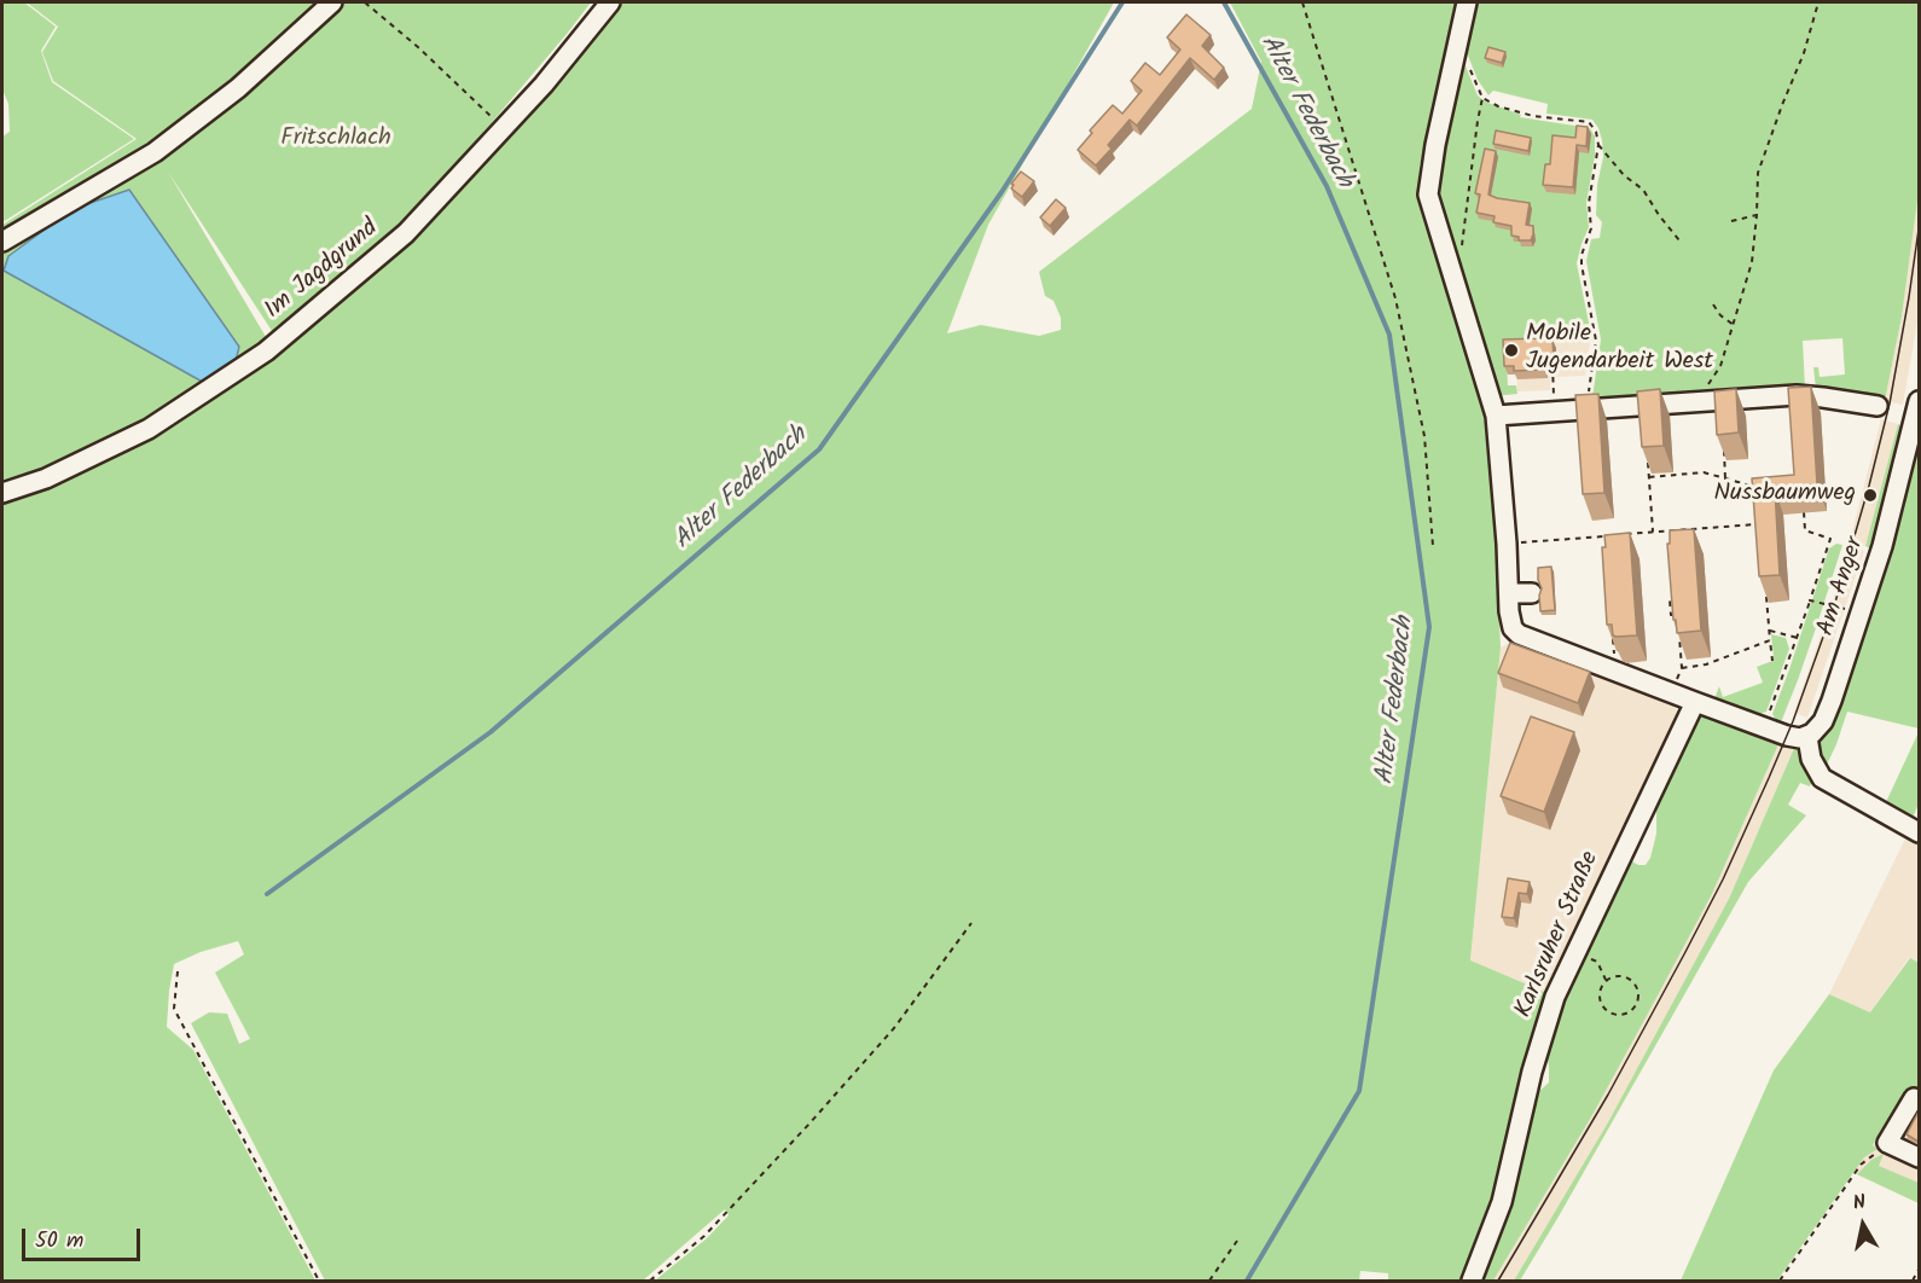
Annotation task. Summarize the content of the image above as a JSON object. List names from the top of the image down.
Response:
{
  "streets": {
    "street": ["Im Jagdgrund", "Am Anger", "Karlsruher Straße"]
  },
  "water": ["Alter Federbach"],
  "parks": ["Fritschlach"],
  "places": ["Mobile Jugendarbeit West", "Nussbaumweg"],
  "scale_bar": "50 m",
  "north": "top"
}
